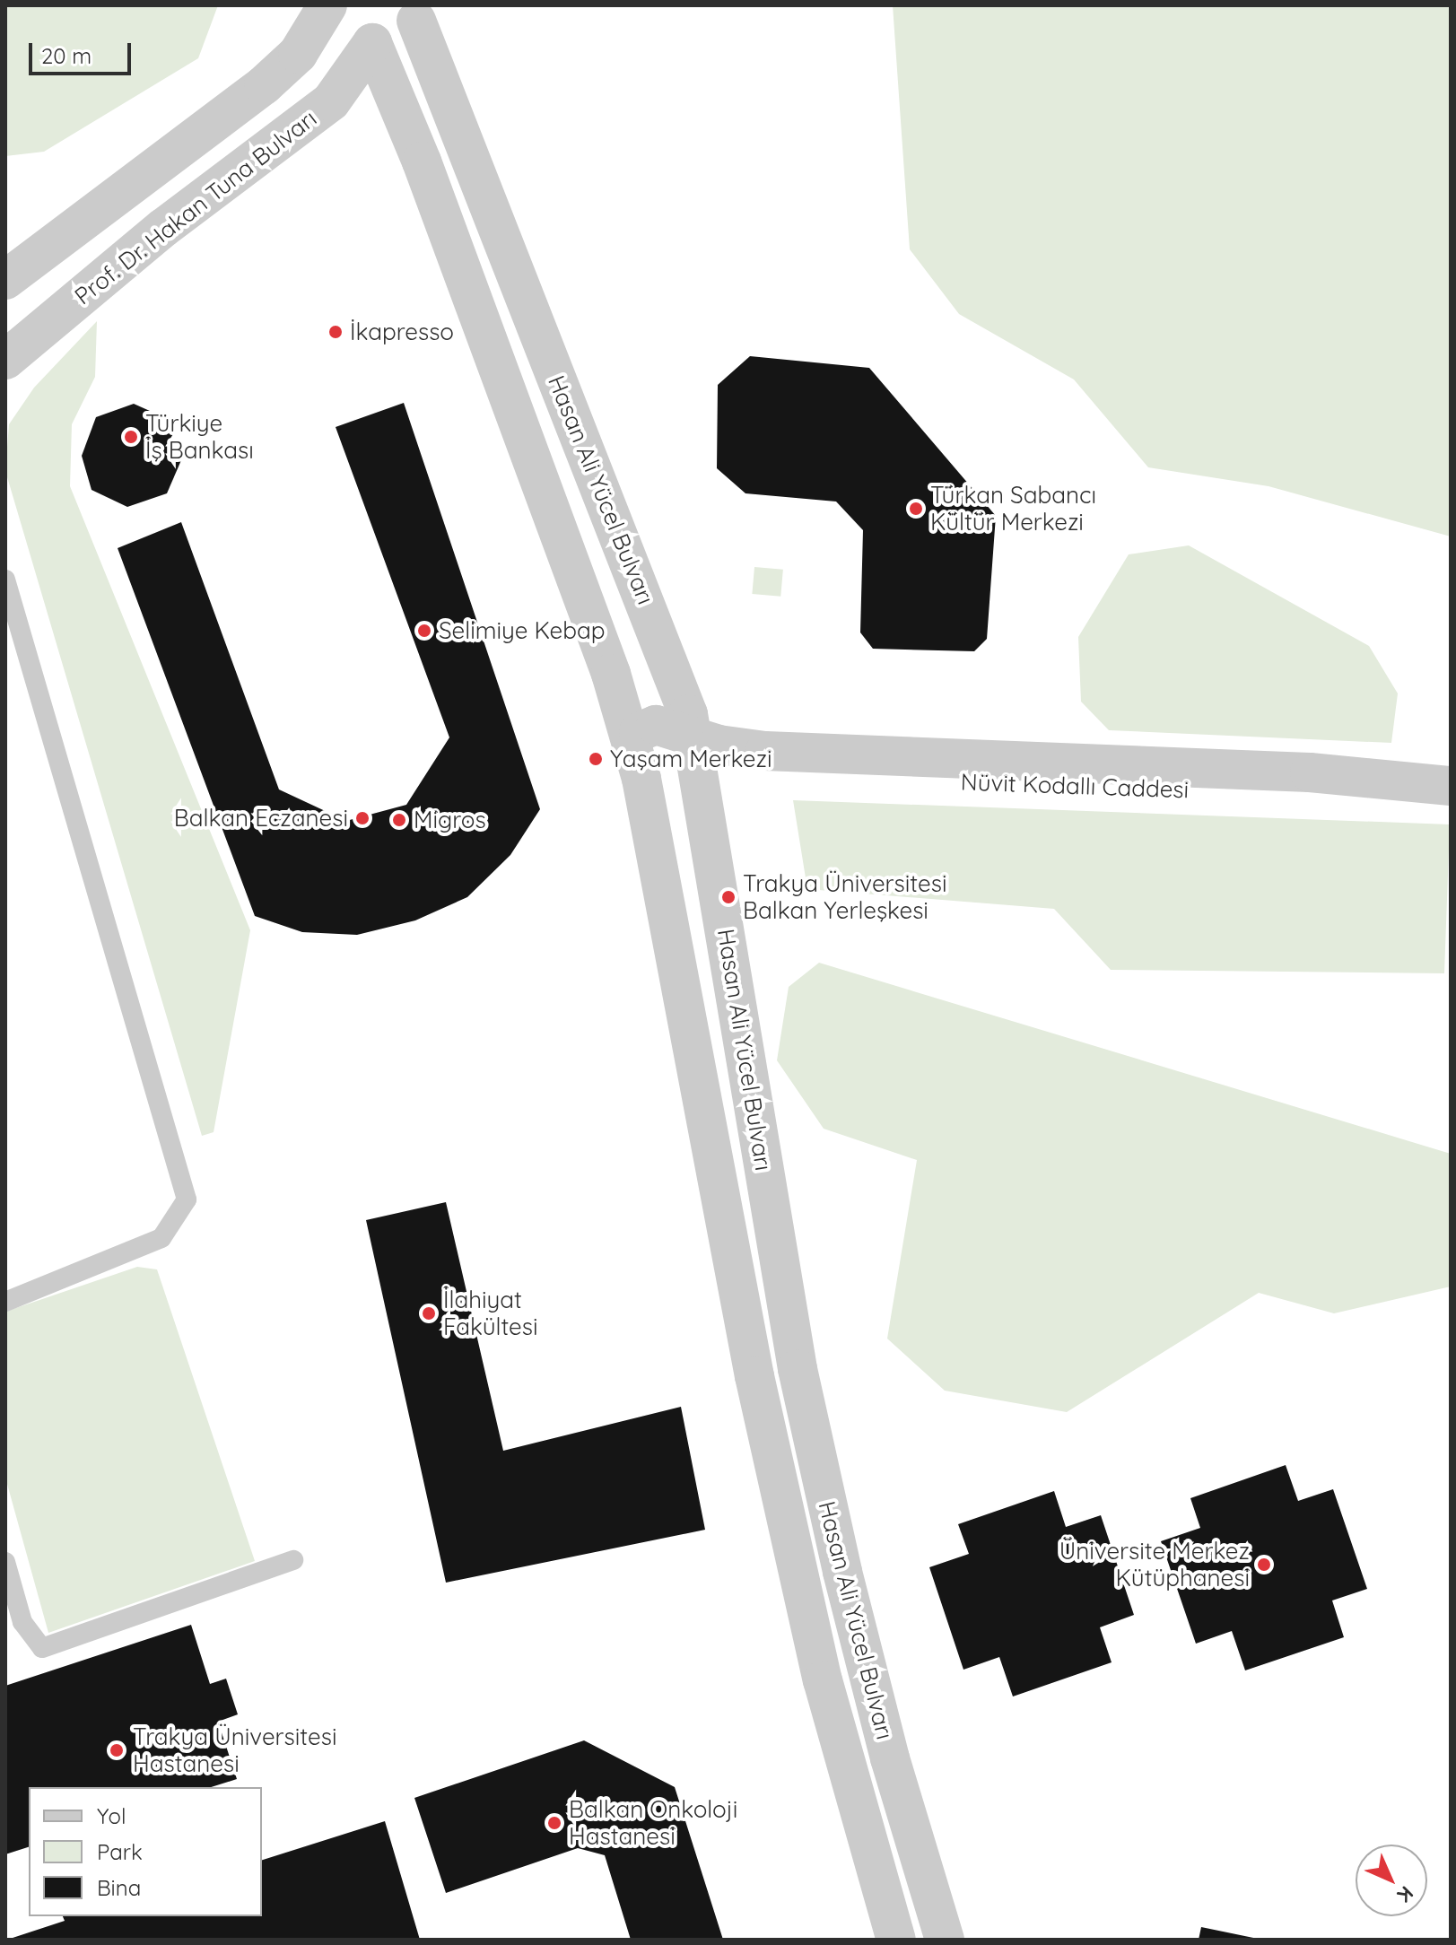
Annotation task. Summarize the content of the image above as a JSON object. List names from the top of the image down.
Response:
{
  "streets": {
    "street": ["Prof. Dr. Hakan Tuna Bulvarı", "Hasan Ali Yücel Bulvarı", "Nüvit Kodallı Caddesi"]
  },
  "crossings": [
    ["Prof. Dr. Hakan Tuna Bulvarı", "Hasan Ali Yücel Bulvarı"],
    ["Hasan Ali Yücel Bulvarı", "Nüvit Kodallı Caddesi"]
  ],
  "places": [
    "İkapresso",
    "Türkiye İş Bankası",
    "Türkan Sabancı Kültür Merkezi",
    "Selimiye Kebap",
    "Yaşam Merkezi",
    "Balkan Eczanesi",
    "Migros",
    "Trakya Üniversitesi Balkan Yerleşkesi",
    "İlahiyat Fakültesi",
    "Üniversite Merkez Kütüphanesi",
    "Trakya Üniversitesi Hastanesi",
    "Balkan Onkoloji Hastanesi"
  ],
  "legend": ["Yol", "Park", "Bina"],
  "scale_bar": "20 m",
  "north": "bottom right"
}
